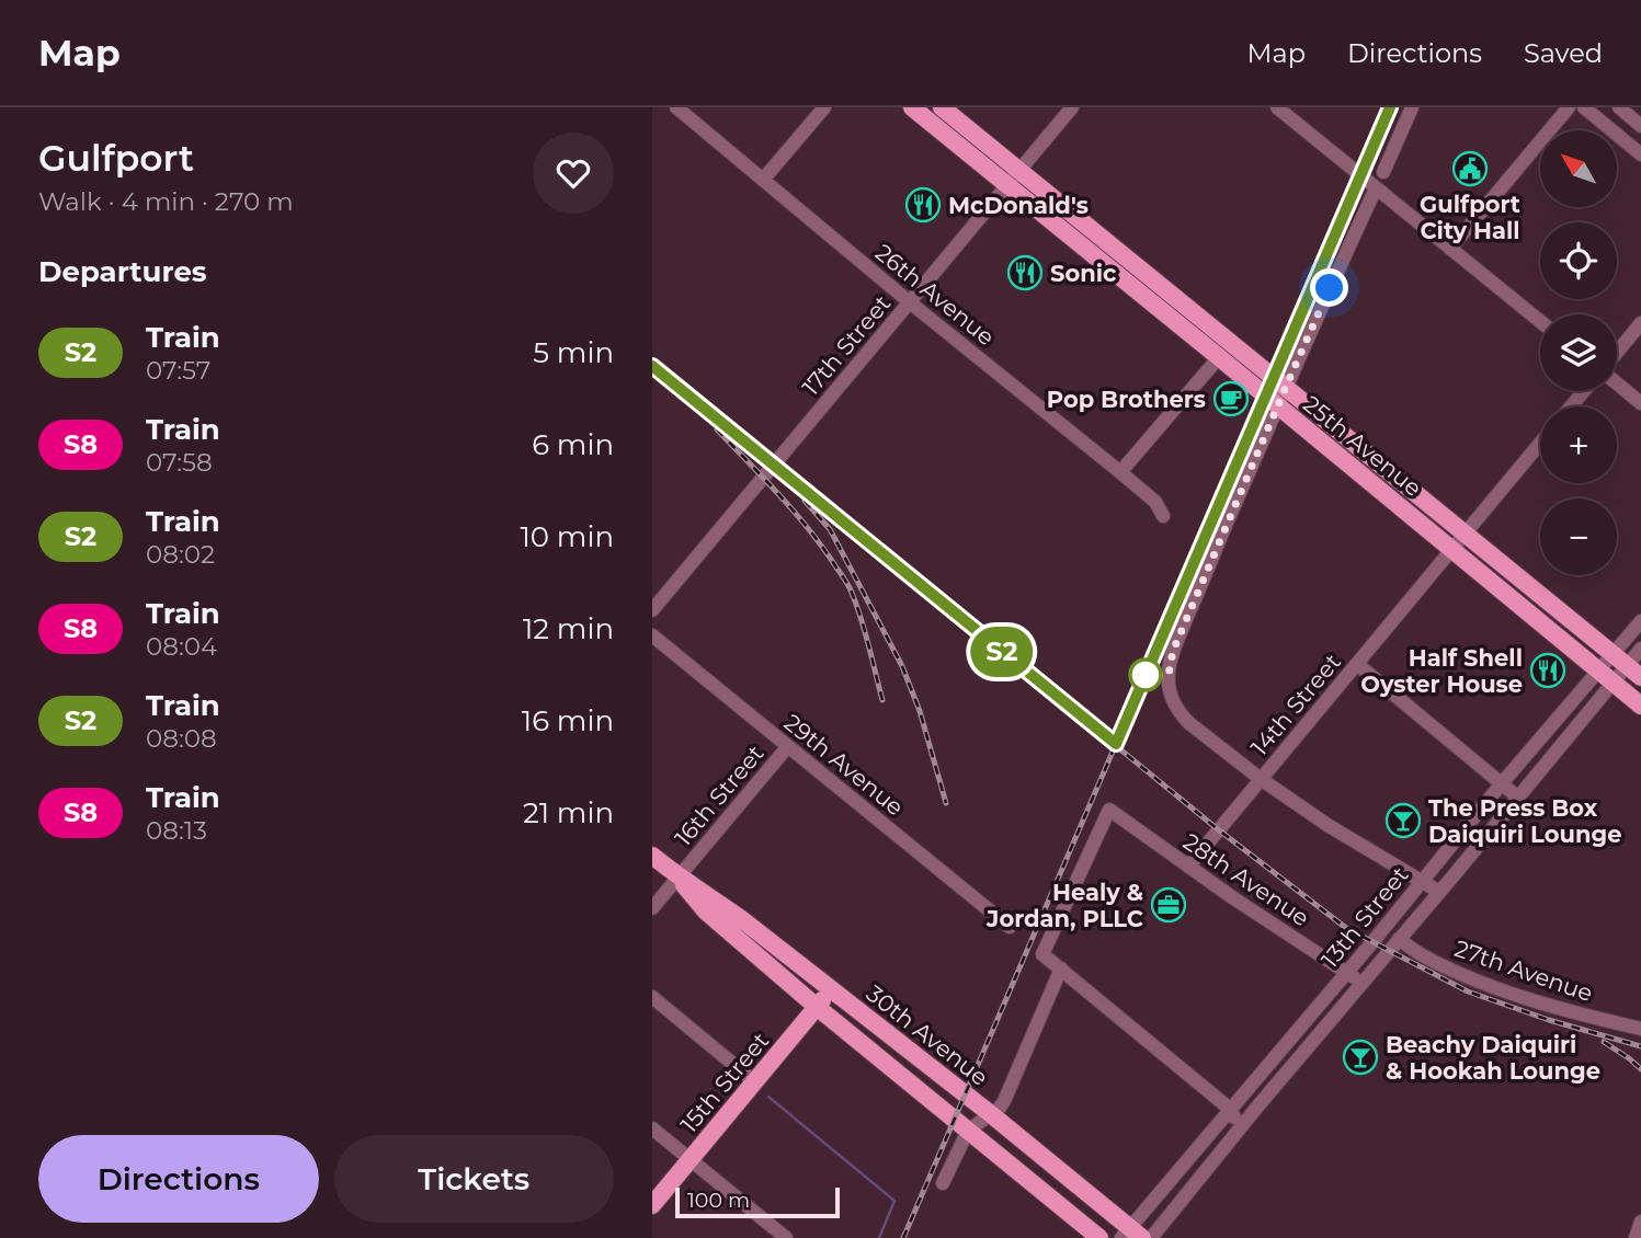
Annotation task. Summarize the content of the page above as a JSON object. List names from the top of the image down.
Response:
{
  "streets": {
    "main road": ["25th Avenue", "30th Avenue", "15th Street"],
    "street": [
      "26th Avenue",
      "17th Street",
      "14th Street",
      "29th Avenue",
      "16th Street",
      "28th Avenue",
      "13th Street",
      "27th Avenue"
    ]
  },
  "crossings": [
    ["26th Avenue", "17th Street"],
    ["17th Street", "25th Avenue"],
    ["25th Avenue", "14th Street"],
    ["25th Avenue", "13th Street"],
    ["14th Street", "28th Avenue"],
    ["29th Avenue", "16th Street"],
    ["16th Street", "30th Avenue"],
    ["28th Avenue", "13th Street"],
    ["13th Street", "27th Avenue"],
    ["13th Street", "30th Avenue"],
    ["30th Avenue", "15th Street"]
  ],
  "places": {
    "public building": ["Gulfport City Hall"],
    "restaurant": ["McDonald's", "Sonic", "Half Shell Oyster House"],
    "cafe": ["Pop Brothers"],
    "bar": ["The Press Box Daiquiri Lounge", "Beachy Daiquiri & Hookah Lounge"],
    "office": ["Healy & Jordan, PLLC"]
  },
  "scale_bar": "100 m",
  "north": "top left",
  "page": {
    "header": "Map",
    "nav": ["Map", "Directions", "Saved"],
    "heading": [
      ["Gulfport", "Walk · 4 min · 270 m"],
      "Departures"
    ],
    "on_map": "S2",
    "map_buttons": ["+", "−"],
    "list": [
      {
        "mark": "S2",
        "name": "Train",
        "note": "07:57",
        "value": "5 min"
      },
      {
        "mark": "S8",
        "name": "Train",
        "note": "07:58",
        "value": "6 min"
      },
      {
        "mark": "S2",
        "name": "Train",
        "note": "08:02",
        "value": "10 min"
      },
      {
        "mark": "S8",
        "name": "Train",
        "note": "08:04",
        "value": "12 min"
      },
      {
        "mark": "S2",
        "name": "Train",
        "note": "08:08",
        "value": "16 min"
      },
      {
        "mark": "S8",
        "name": "Train",
        "note": "08:13",
        "value": "21 min"
      }
    ],
    "buttons": ["Directions", "Tickets"],
    "scale": "100 m"
  }
}
